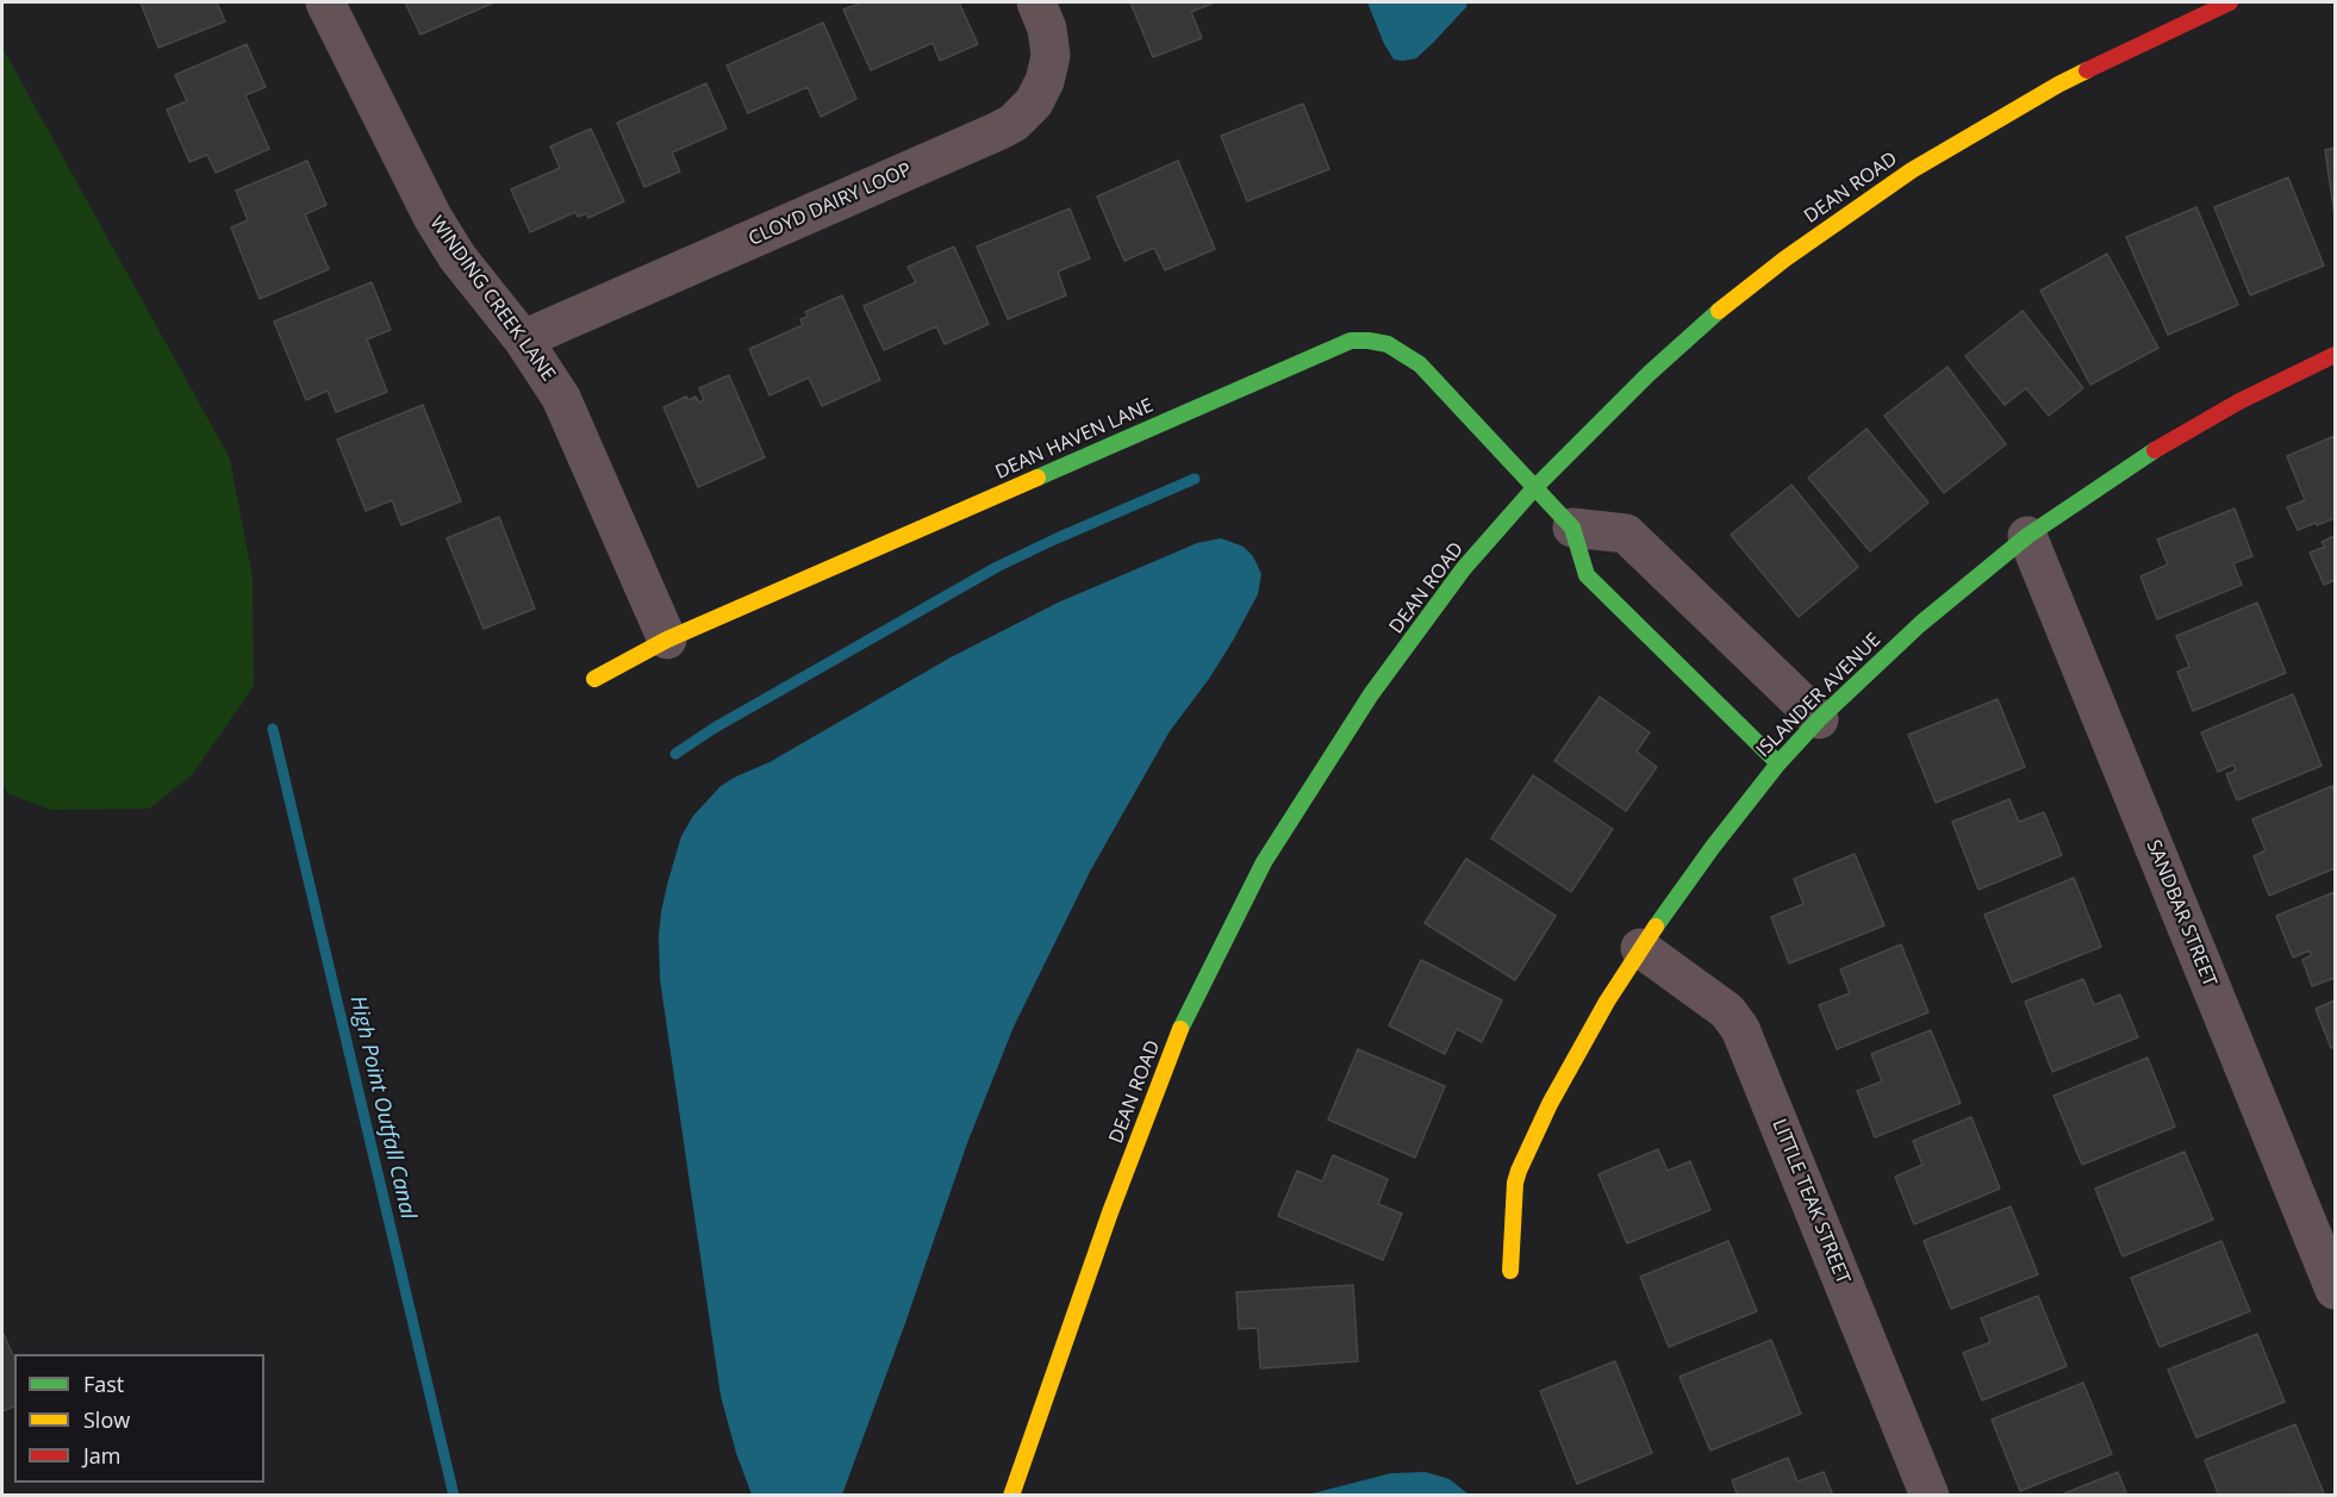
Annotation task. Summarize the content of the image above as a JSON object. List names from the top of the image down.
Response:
{
  "streets": {
    "street": [
      "DEAN ROAD",
      "CLOYD DAIRY LOOP",
      "WINDING CREEK LANE",
      "DEAN HAVEN LANE",
      "ISLANDER AVENUE",
      "SANDBAR STREET",
      "LITTLE TEAK STREET"
    ]
  },
  "crossings": [
    ["DEAN ROAD", "DEAN HAVEN LANE"],
    ["CLOYD DAIRY LOOP", "WINDING CREEK LANE"],
    ["WINDING CREEK LANE", "DEAN HAVEN LANE"],
    ["ISLANDER AVENUE", "SANDBAR STREET"],
    ["ISLANDER AVENUE", "LITTLE TEAK STREET"]
  ],
  "water": ["High Point Outfall Canal"],
  "legend": ["Fast", "Slow", "Jam"]
}
